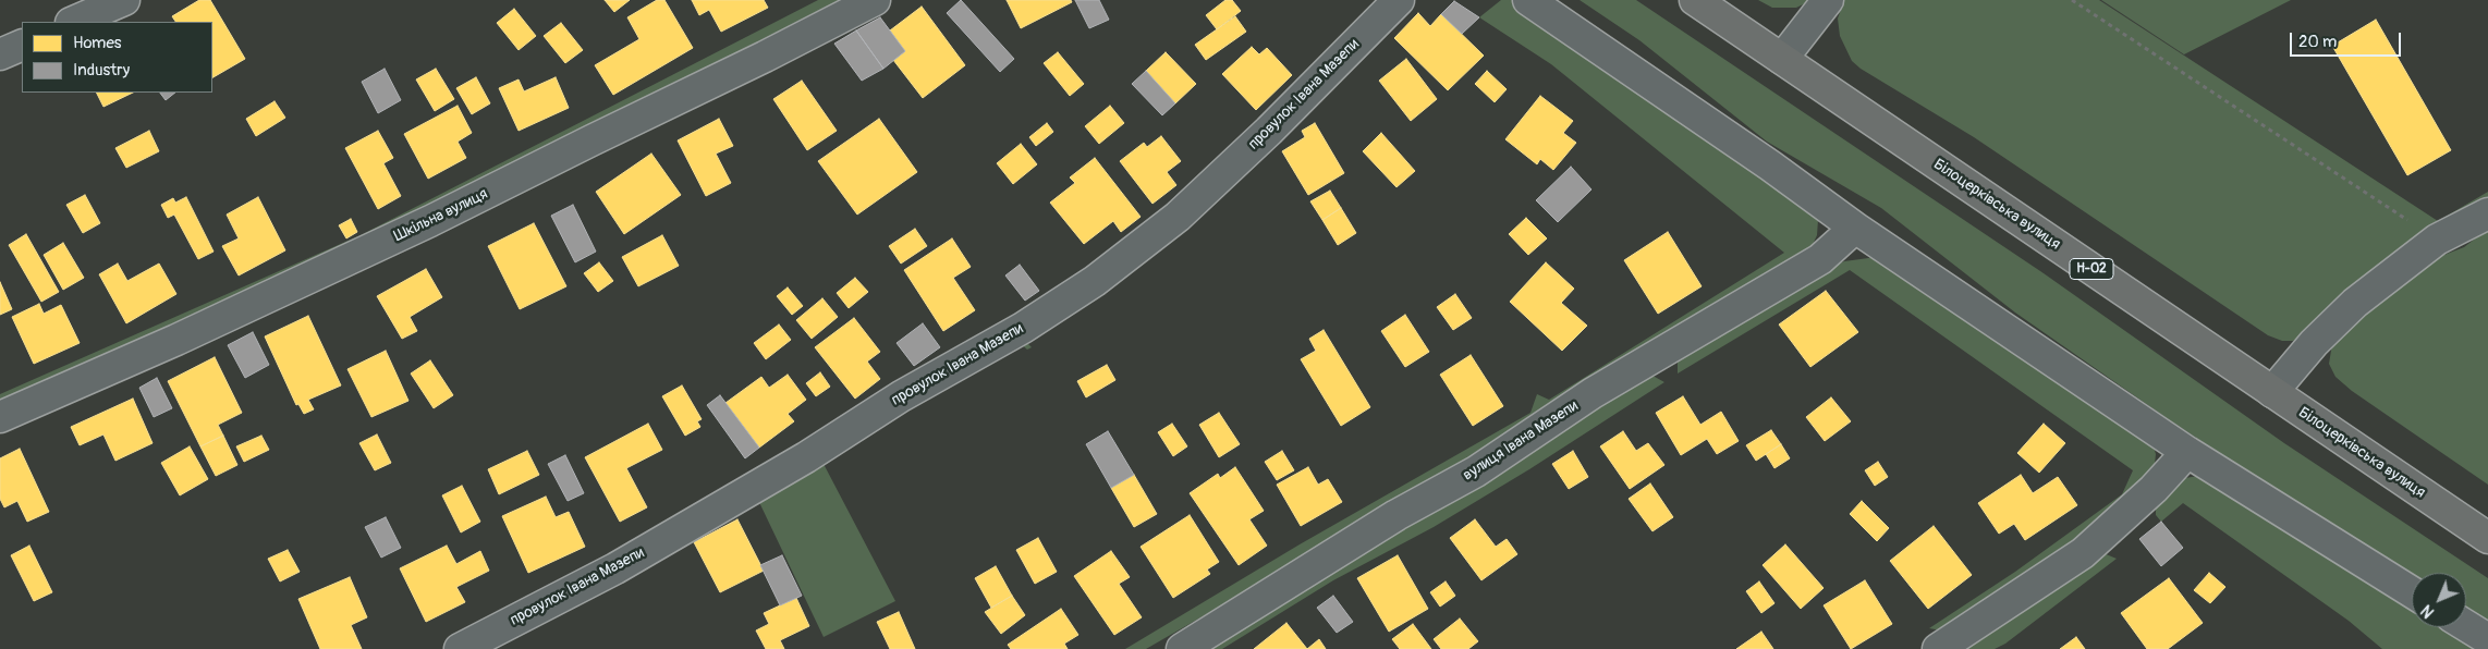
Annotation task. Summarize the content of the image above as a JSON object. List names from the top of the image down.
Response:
{
  "streets": {
    "main road": ["Білоцерківська вулиця", "Н-02"],
    "street": ["провулок Івана Мазепи", "Шкільна вулиця", "вулиця Івана Мазепи"]
  },
  "legend": ["Homes", "Industry"],
  "scale_bar": "20 m",
  "north": "bottom left"
}
